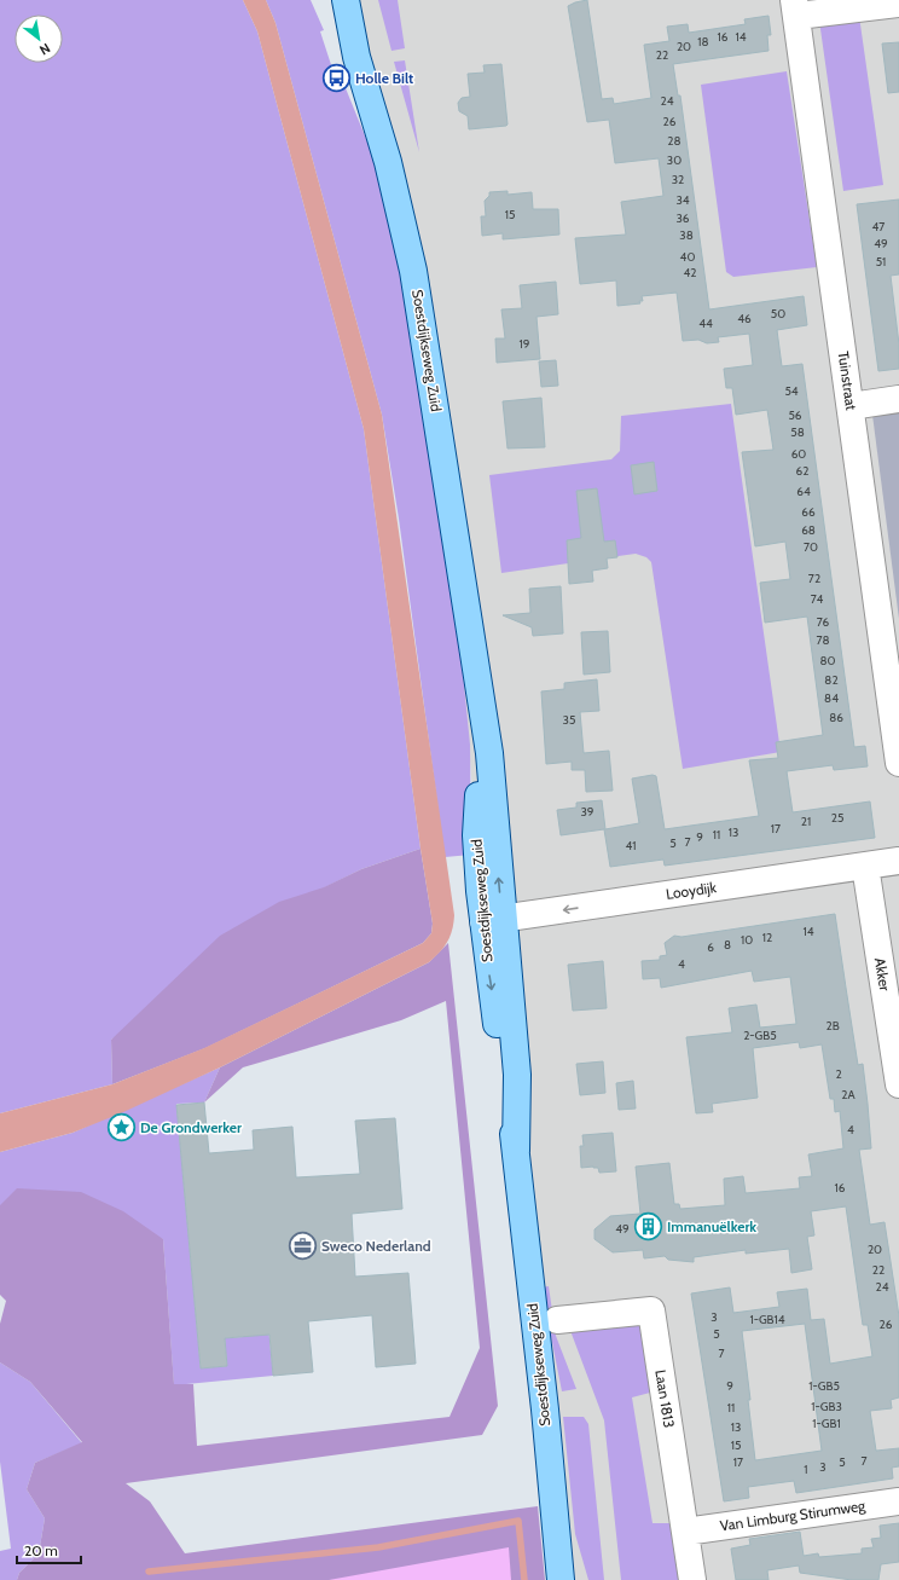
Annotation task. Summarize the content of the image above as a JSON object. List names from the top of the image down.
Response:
{
  "streets": {
    "main road": ["Soestdijkseweg Zuid"],
    "street": [
      "Tuinstraat",
      "Looydijk",
      "Akker",
      "Laan 1813",
      "Van Limburg Stirumweg"
    ]
  },
  "crossings": [
    ["Soestdijkseweg Zuid", "Looydijk"],
    ["Looydijk", "Akker"],
    ["Laan 1813", "Van Limburg Stirumweg"]
  ],
  "one_way": ["Looydijk"],
  "places": {
    "bus stop": ["Holle Bilt"],
    "place": ["De Grondwerker"],
    "building": ["Immanuëlkerk"],
    "office": ["Sweco Nederland"]
  },
  "house_numbers": [
    "16",
    "14",
    "18",
    "20",
    "22",
    "24",
    "26",
    "28",
    "30",
    "32",
    "34",
    "15",
    "36",
    "47",
    "38",
    "49",
    "40",
    "51",
    "42",
    "50",
    "46",
    "44",
    "19",
    "54",
    "56",
    "58",
    "60",
    "62",
    "64",
    "66",
    "68",
    "70",
    "72",
    "74",
    "76",
    "78",
    "80",
    "82",
    "84",
    "86",
    "35",
    "39",
    "25",
    "21",
    "17",
    "13",
    "11",
    "9",
    "7",
    "5",
    "41",
    "14",
    "12",
    "10",
    "8",
    "6",
    "4",
    "2B",
    "2-GB5",
    "2",
    "2A",
    "4",
    "16",
    "49",
    "20",
    "22",
    "24",
    "3",
    "1-GB14",
    "26",
    "5",
    "7",
    "9",
    "1-GB5",
    "1-GB3",
    "11",
    "1-GB1",
    "13",
    "15",
    "7",
    "17",
    "5",
    "3",
    "1"
  ],
  "scale_bar": "20 m",
  "north": "bottom right"
}
